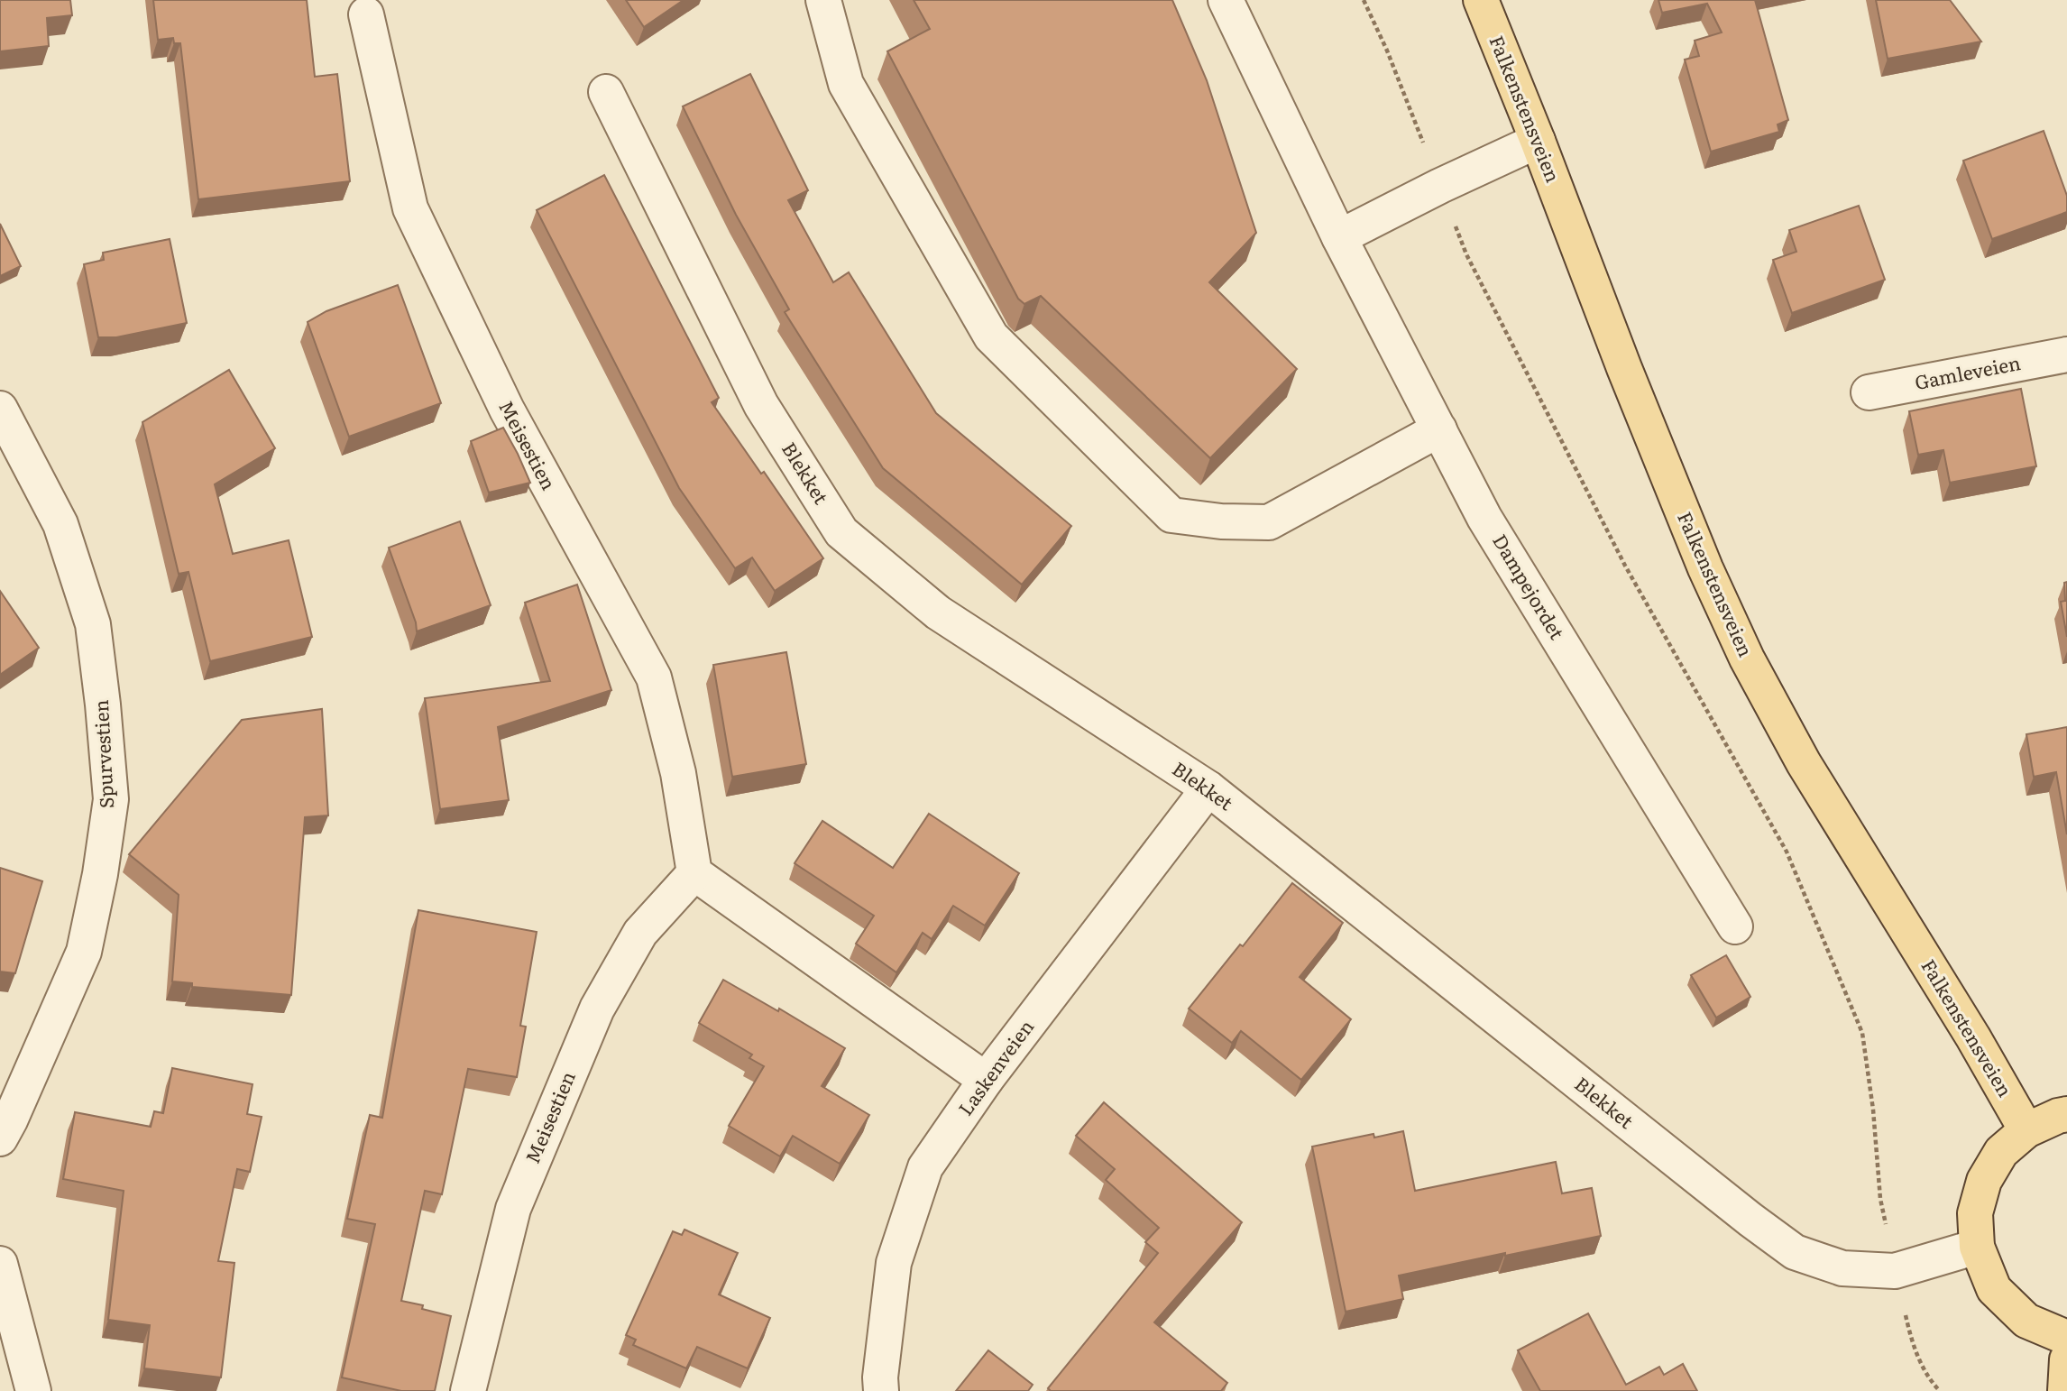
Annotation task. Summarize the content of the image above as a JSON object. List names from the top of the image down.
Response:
{
  "streets": {
    "main road": ["Falkenstensveien"],
    "street": [
      "Gamleveien",
      "Meisestien",
      "Blekket",
      "Dampejordet",
      "Spurvestien",
      "Laskenveien"
    ]
  },
  "crossings": [
    ["Blekket", "Laskenveien"]
  ]
}
